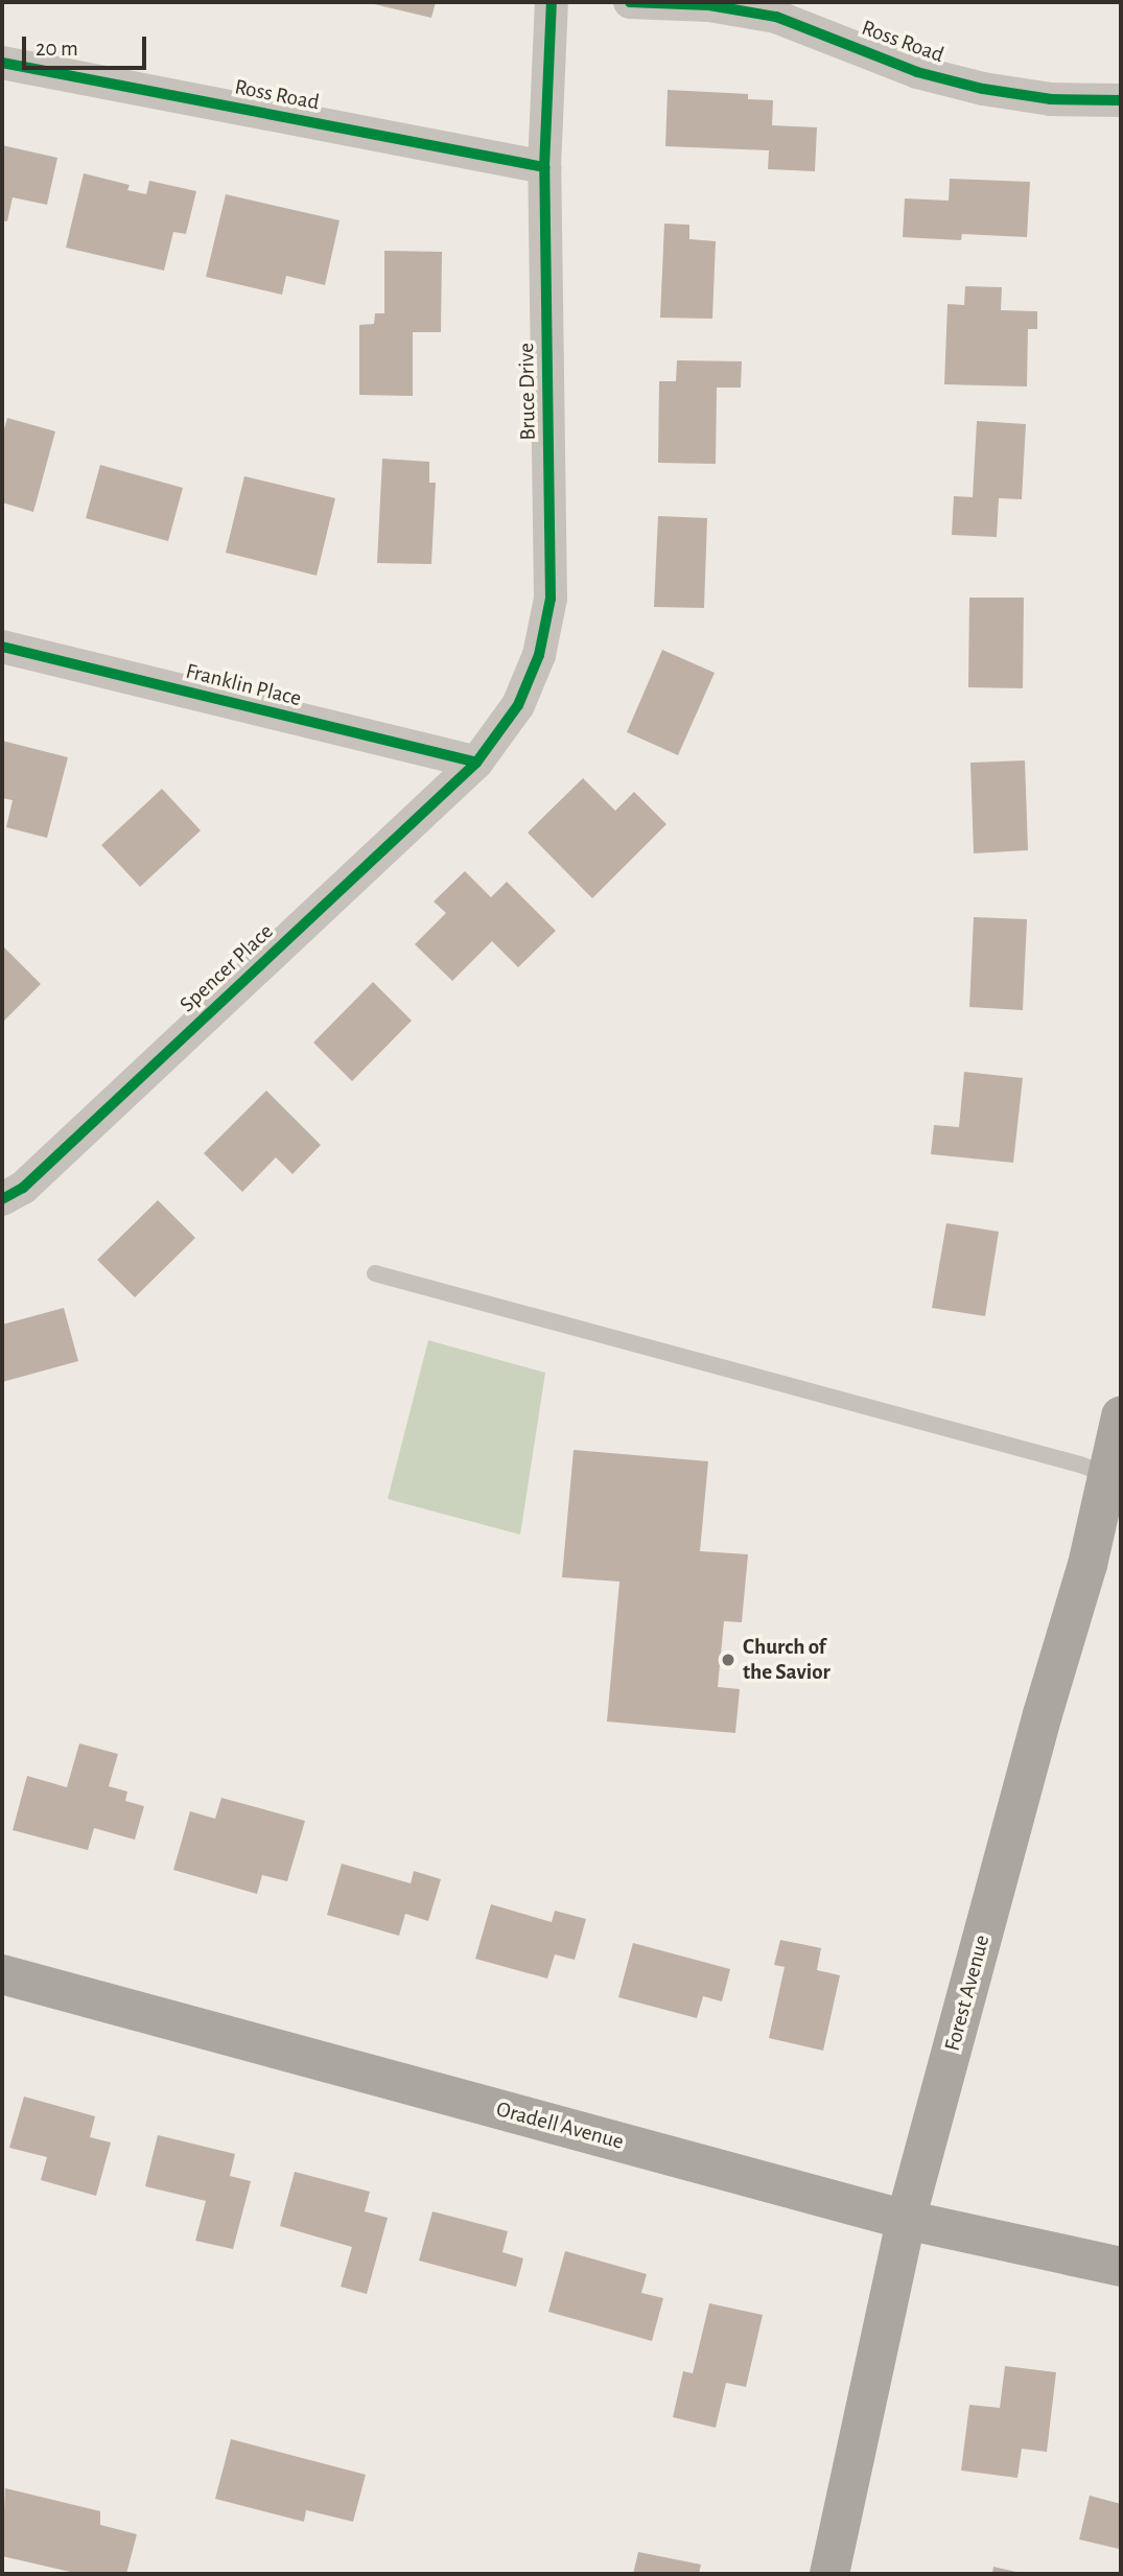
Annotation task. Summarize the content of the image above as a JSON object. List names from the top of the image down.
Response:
{
  "streets": {
    "main road": ["Forest Avenue", "Oradell Avenue"],
    "street": [
      "Ross Road",
      "Bruce Drive",
      "Franklin Place",
      "Spencer Place"
    ]
  },
  "crossings": [
    ["Ross Road", "Bruce Drive"],
    ["Bruce Drive", "Franklin Place"],
    ["Bruce Drive", "Spencer Place"],
    ["Franklin Place", "Spencer Place"],
    ["Forest Avenue", "Oradell Avenue"]
  ],
  "places": ["Church of the Savior"],
  "scale_bar": "20 m"
}
